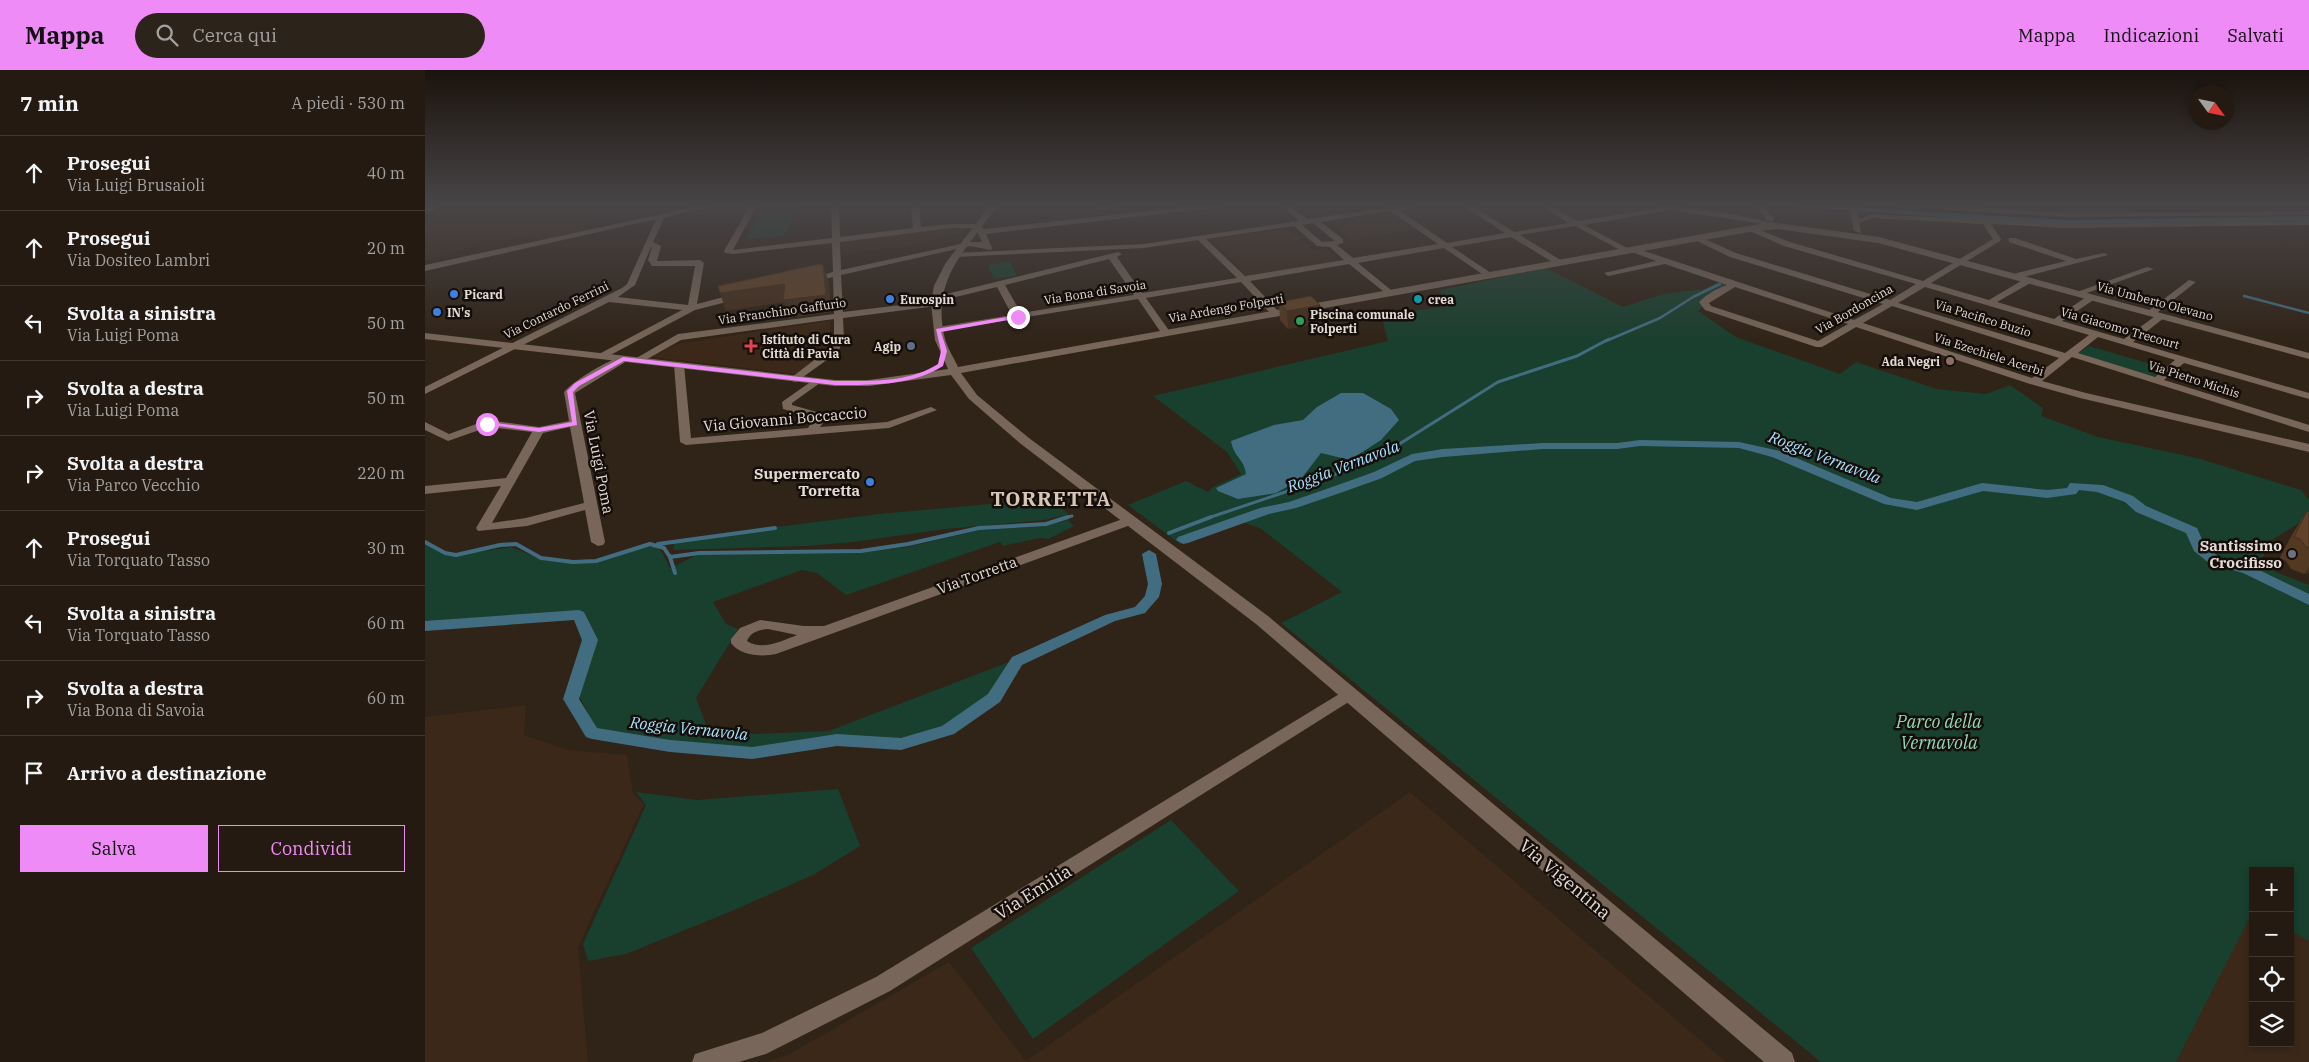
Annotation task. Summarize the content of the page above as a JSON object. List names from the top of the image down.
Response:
{
  "streets": {
    "street": [
      "Via Bona di Savoia",
      "Via Umberto Olevano",
      "Via Ardengo Folperti",
      "Via Bordoncina",
      "Via Contardo Ferrini",
      "Via Franchino Gaffurio",
      "Via Pacifico Buzio",
      "Via Giacomo Trecourt",
      "Via Ezechiele Acerbi",
      "Via Pietro Michis",
      "Via Giovanni Boccaccio",
      "Via Luigi Poma",
      "Via Torretta",
      "Via Vigentina",
      "Via Emilia"
    ]
  },
  "crossings": [
    ["Via Umberto Olevano", "Via Bordoncina"],
    ["Via Bordoncina", "Via Pacifico Buzio"],
    ["Via Bordoncina", "Via Giacomo Trecourt"],
    ["Via Bordoncina", "Via Ezechiele Acerbi"],
    ["Via Pacifico Buzio", "Via Pietro Michis"],
    ["Via Vigentina", "Via Emilia"]
  ],
  "districts": ["TORRETTA"],
  "water": ["Roggia Vernavola"],
  "parks": ["Parco della Vernavola"],
  "places": {
    "other": [
      "Picard",
      "Eurospin",
      "crea",
      "IN's",
      "Piscina comunale Folperti",
      "Agip",
      "Ada Negri",
      "Supermercato Torretta",
      "Santissimo Crocifisso"
    ],
    "health": ["Istituto di Cura Città di Pavia"]
  },
  "north": "bottom right",
  "page": {
    "header": "Mappa",
    "search": "Cerca qui",
    "nav": ["Mappa", "Indicazioni", "Salvati"],
    "heading": ["7 min", "A piedi · 530 m"],
    "list": [
      ["Prosegui", "Via Luigi Brusaioli", "40 m"],
      ["Prosegui", "Via Dositeo Lambri", "20 m"],
      ["Svolta a sinistra", "Via Luigi Poma", "50 m"],
      ["Svolta a destra", "Via Luigi Poma", "50 m"],
      ["Svolta a destra", "Via Parco Vecchio", "220 m"],
      ["Prosegui", "Via Torquato Tasso", "30 m"],
      ["Svolta a sinistra", "Via Torquato Tasso", "60 m"],
      ["Svolta a destra", "Via Bona di Savoia", "60 m"],
      "Arrivo a destinazione"
    ],
    "buttons": ["Salva", "Condividi"],
    "map_buttons": ["+", "−"]
  }
}
